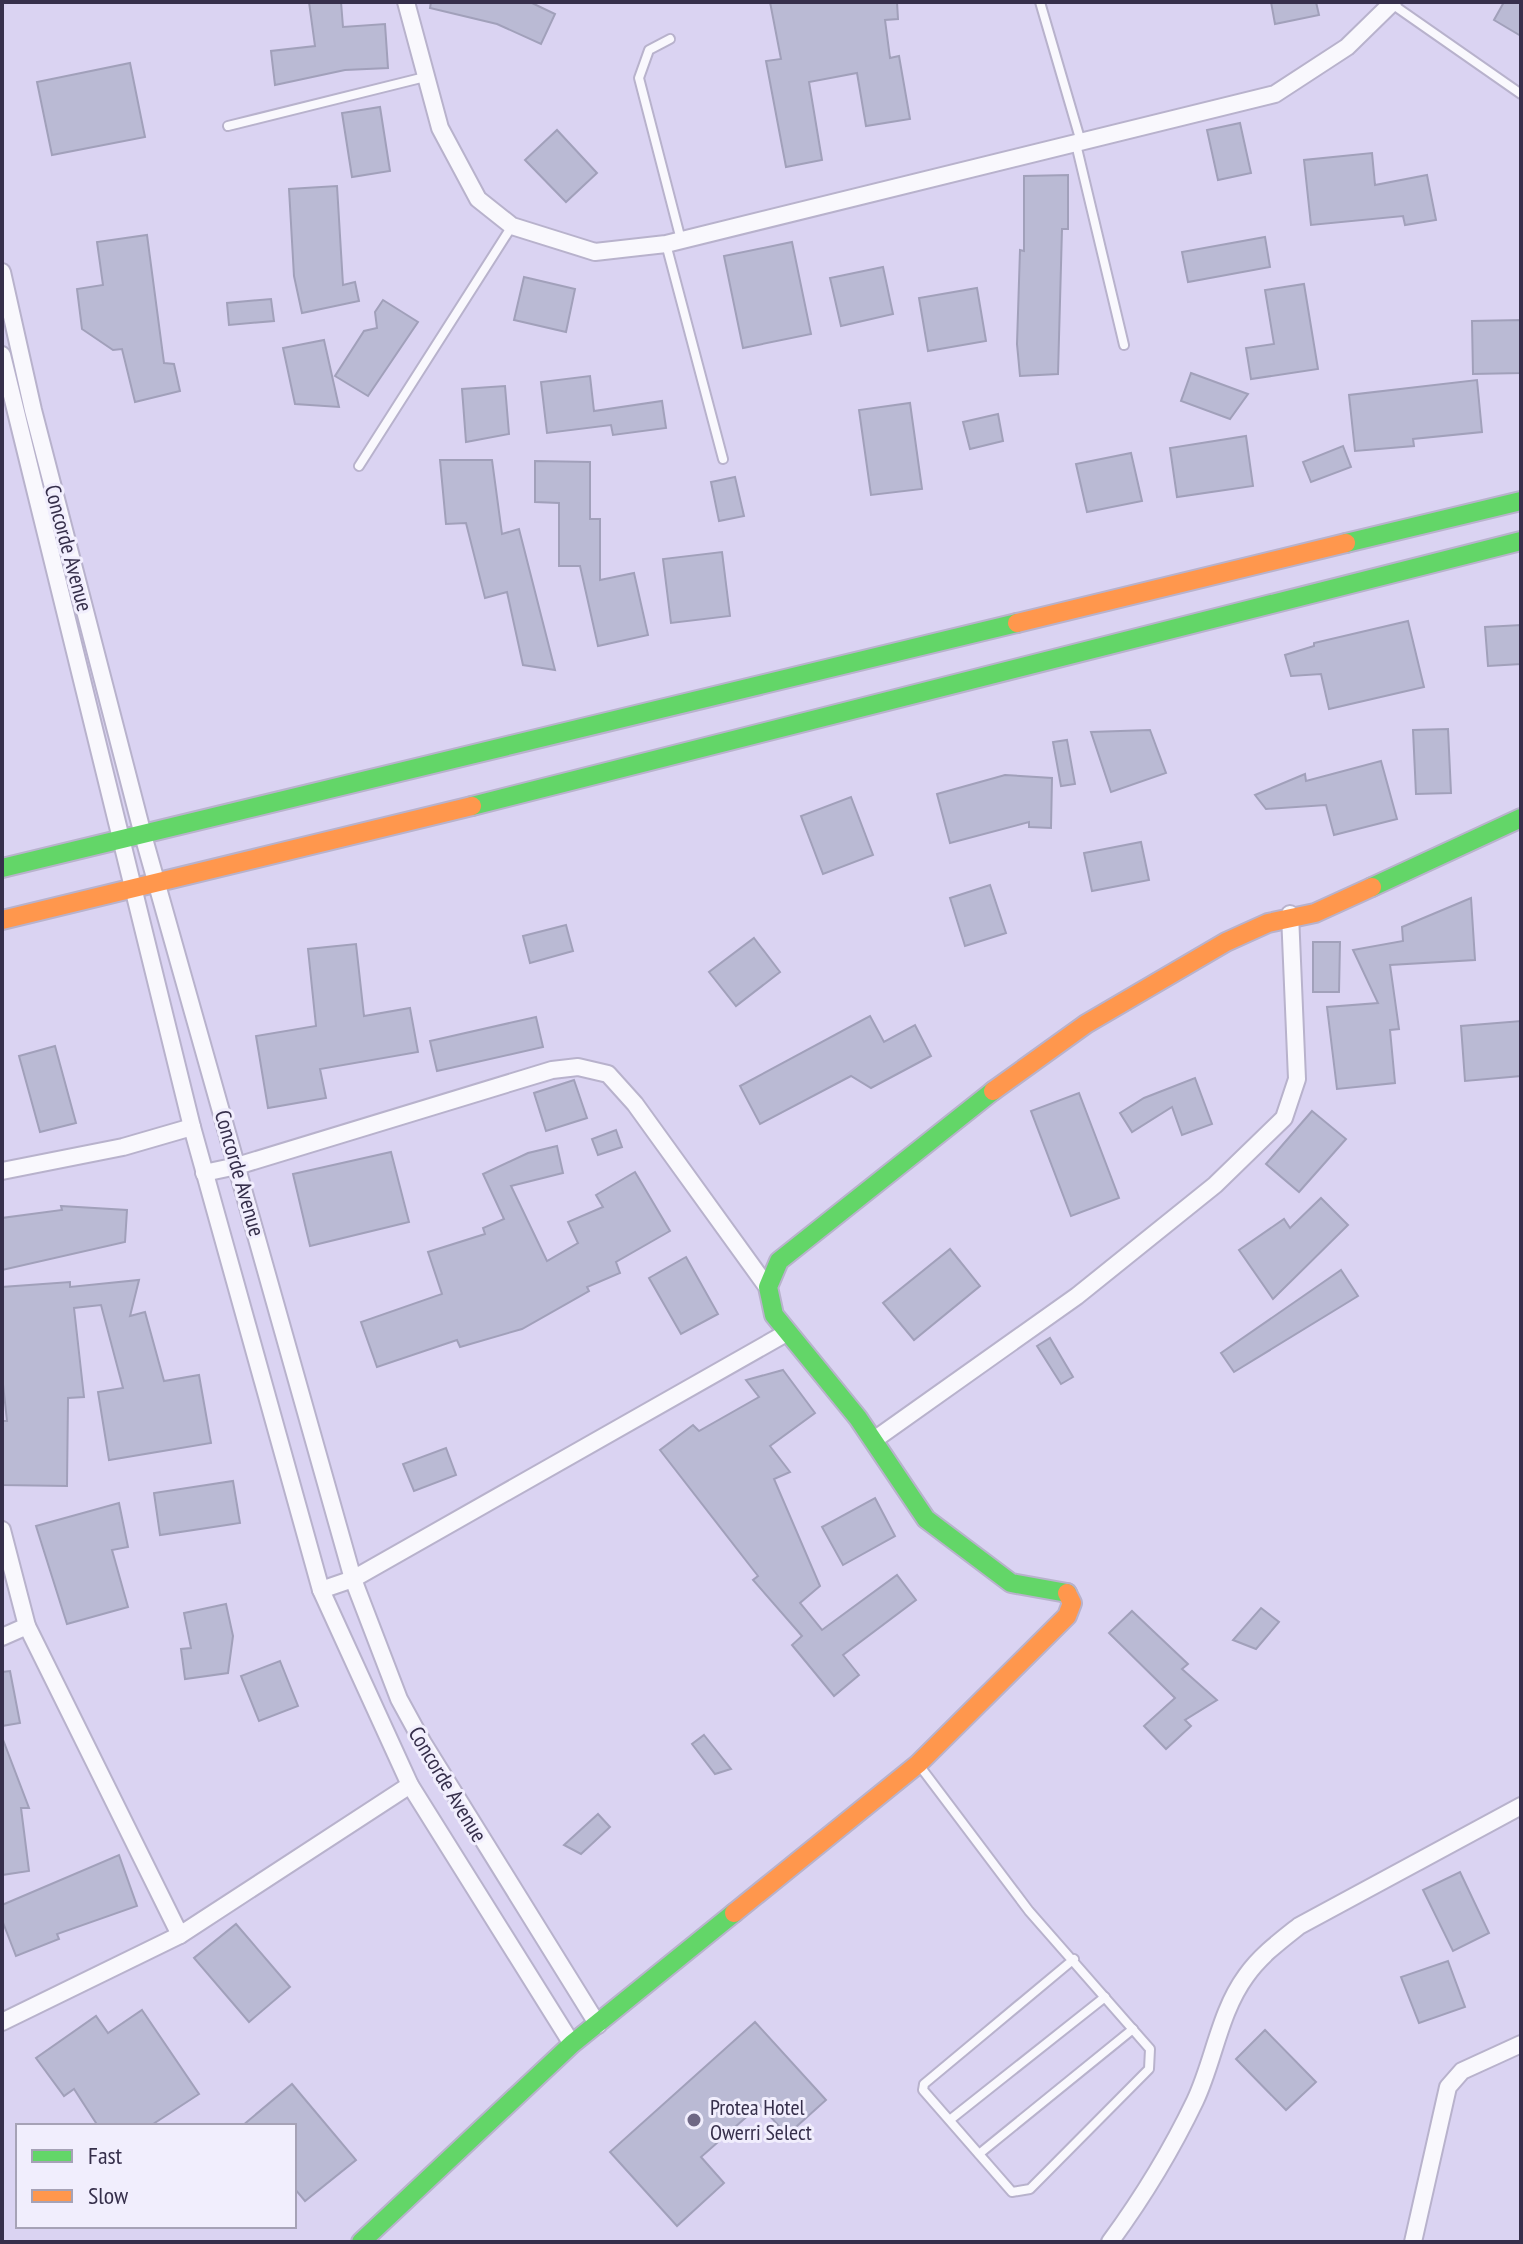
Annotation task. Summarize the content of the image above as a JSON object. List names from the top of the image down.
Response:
{
  "streets": {
    "street": ["Concorde Avenue"]
  },
  "places": ["Protea Hotel Owerri Select"],
  "legend": ["Fast", "Slow"]
}
